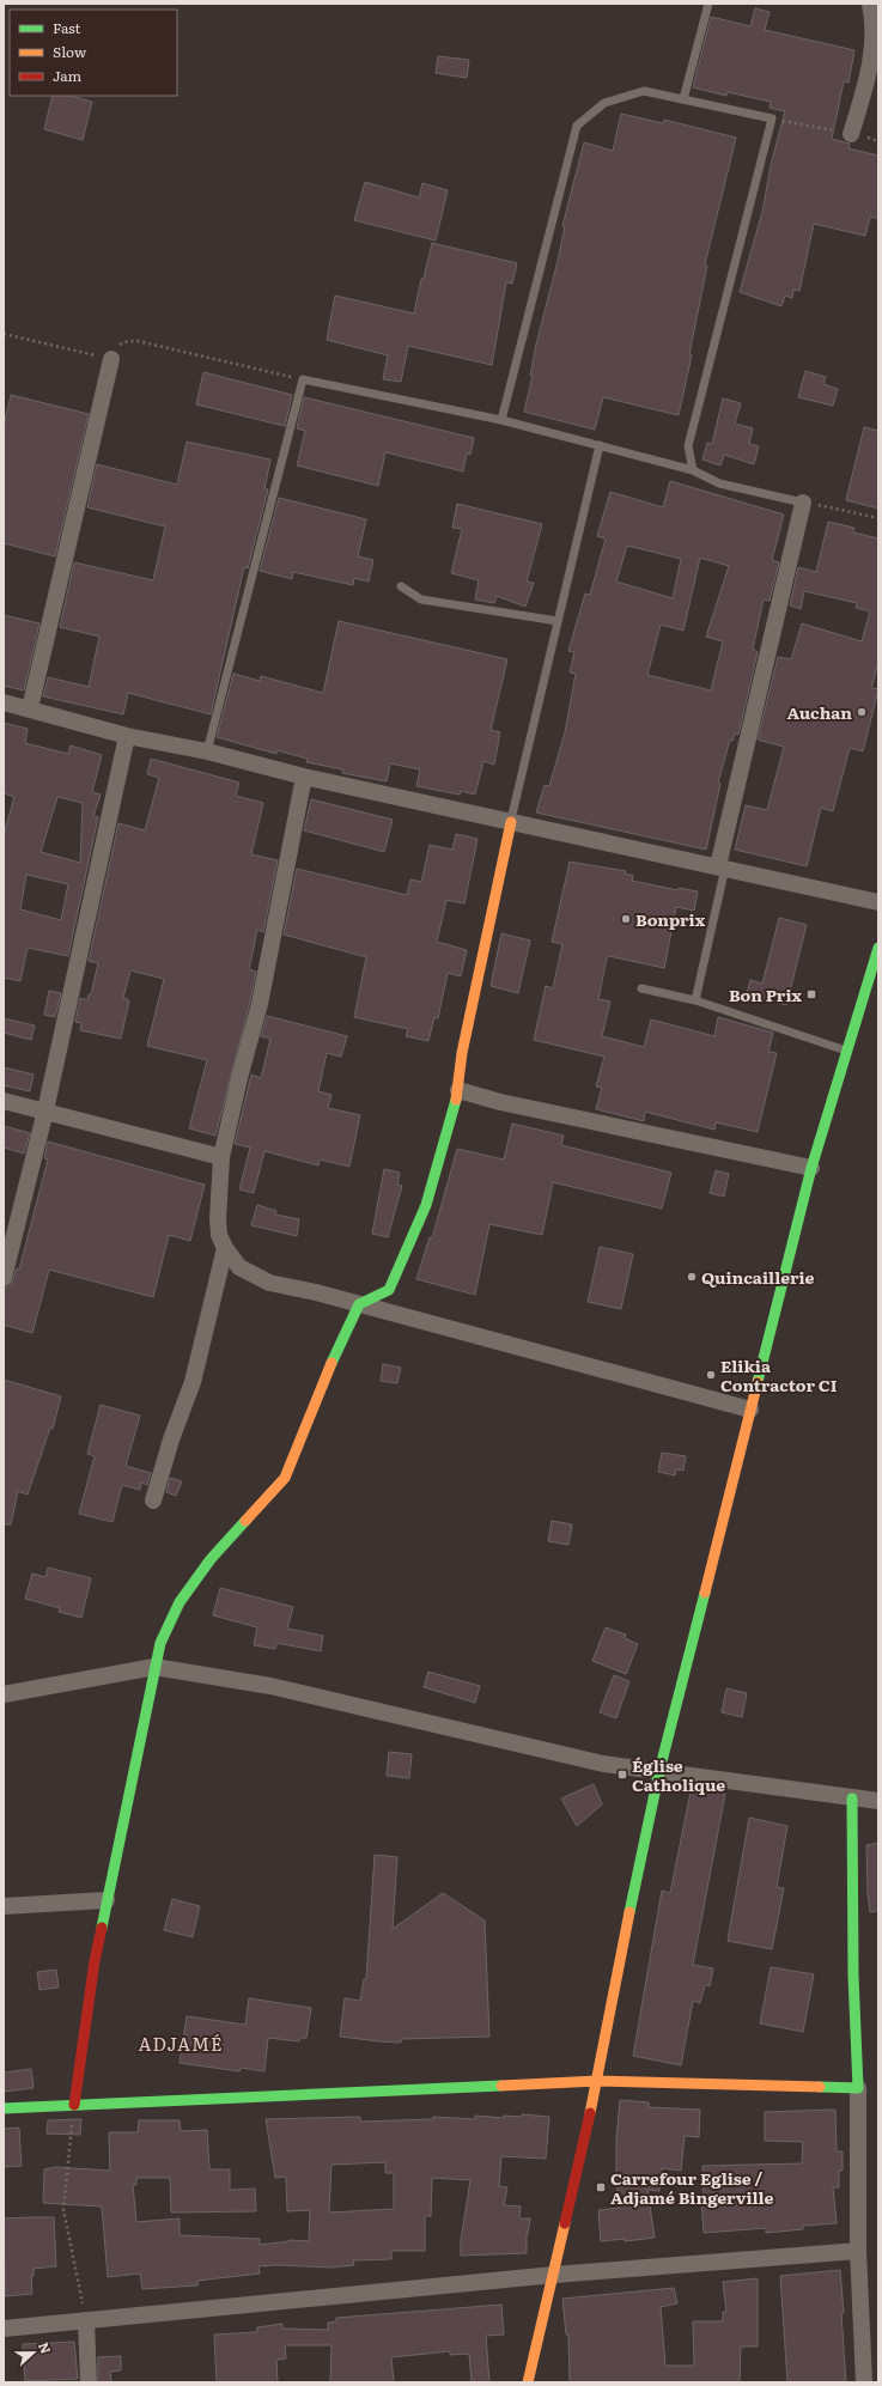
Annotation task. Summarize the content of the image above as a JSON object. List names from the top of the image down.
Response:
{
  "districts": ["ADJAMÉ"],
  "places": {
    "other": [
      "Auchan",
      "Bonprix",
      "Quincaillerie",
      "Elikia Contractor CI"
    ],
    "transit": ["Bon Prix", "Église Catholique", "Carrefour Eglise / Adjamé Bingerville"]
  },
  "legend": ["Fast", "Slow", "Jam"],
  "north": "right"
}
